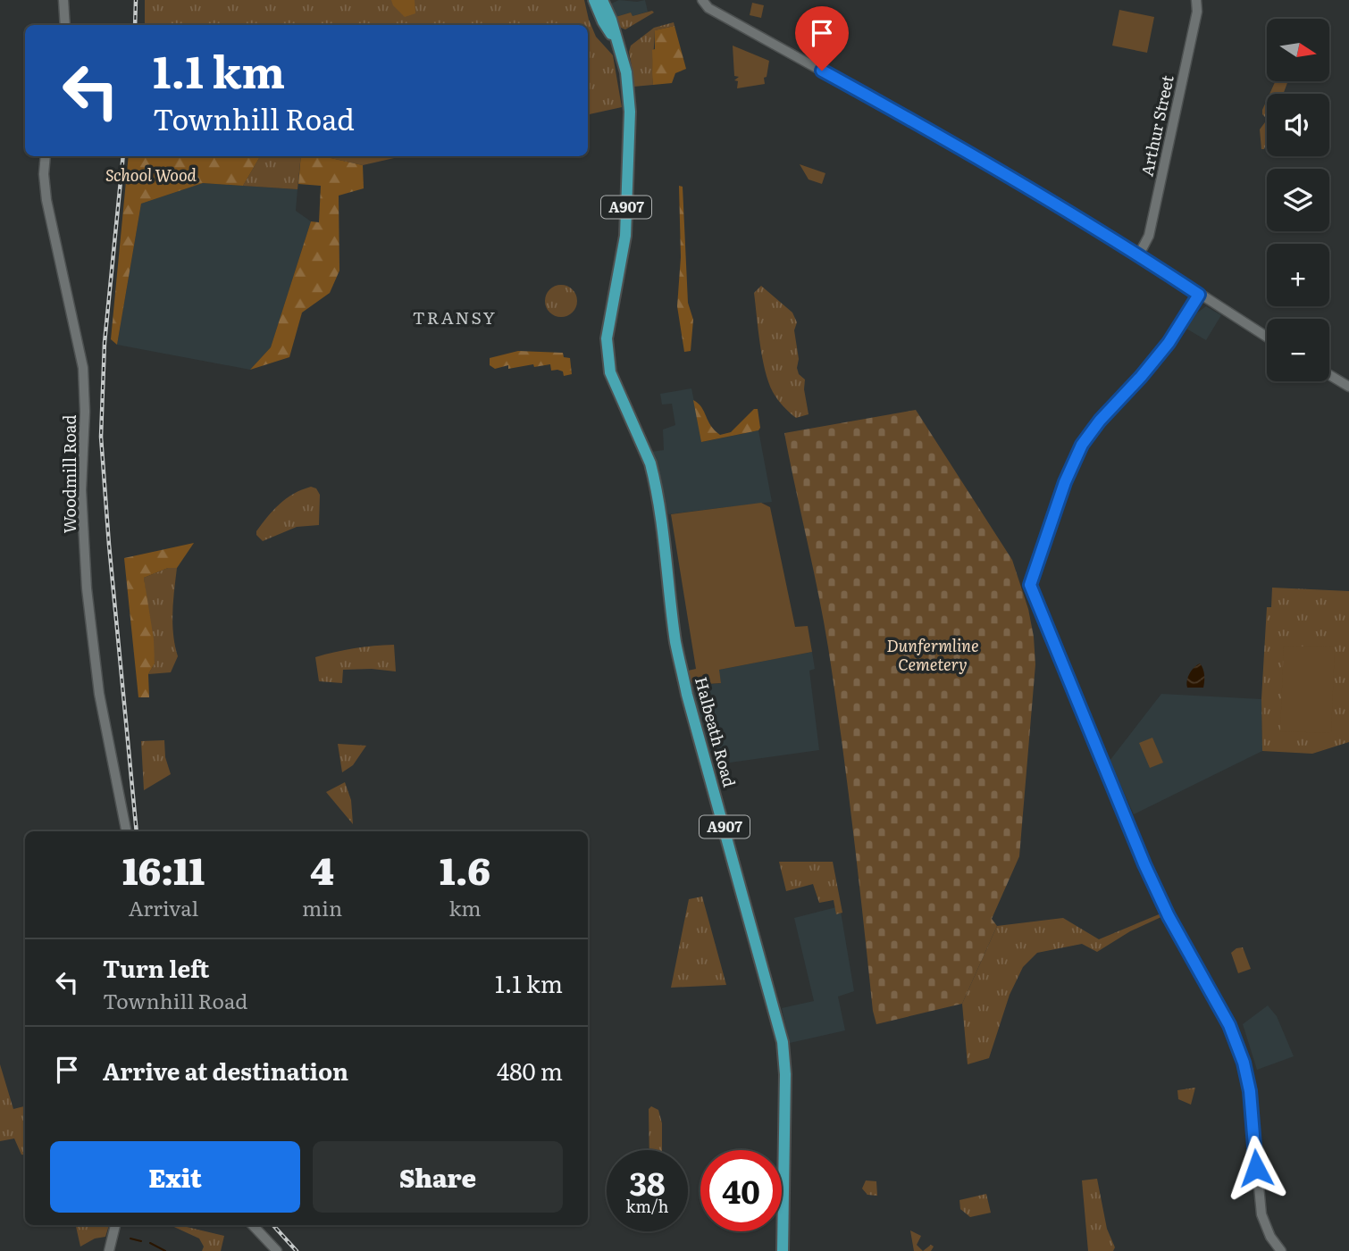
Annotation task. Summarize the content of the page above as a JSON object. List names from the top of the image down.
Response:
{
  "streets": {
    "main road": ["A907", "Halbeath Road"],
    "street": ["Arthur Street", "Woodmill Road"]
  },
  "crossings": [
    ["A907", "Halbeath Road"]
  ],
  "districts": ["TRANSY"],
  "parks": ["School Wood", "Dunfermline Cemetery"],
  "north": "right",
  "page": {
    "map_buttons": ["+", "−"],
    "turn": ["1.1 km", "Townhill Road"],
    "eta": [
      "16:11",
      "Arrival",
      "4",
      "min",
      "1.6",
      "km"
    ],
    "list": [
      {
        "name": "Turn left",
        "note": "Townhill Road",
        "value": "1.1 km"
      },
      {
        "name": "Arrive at destination",
        "value": "480 m"
      }
    ],
    "buttons": ["Exit", "Share"],
    "speed": "38 km/h",
    "limit": "40"
  }
}
